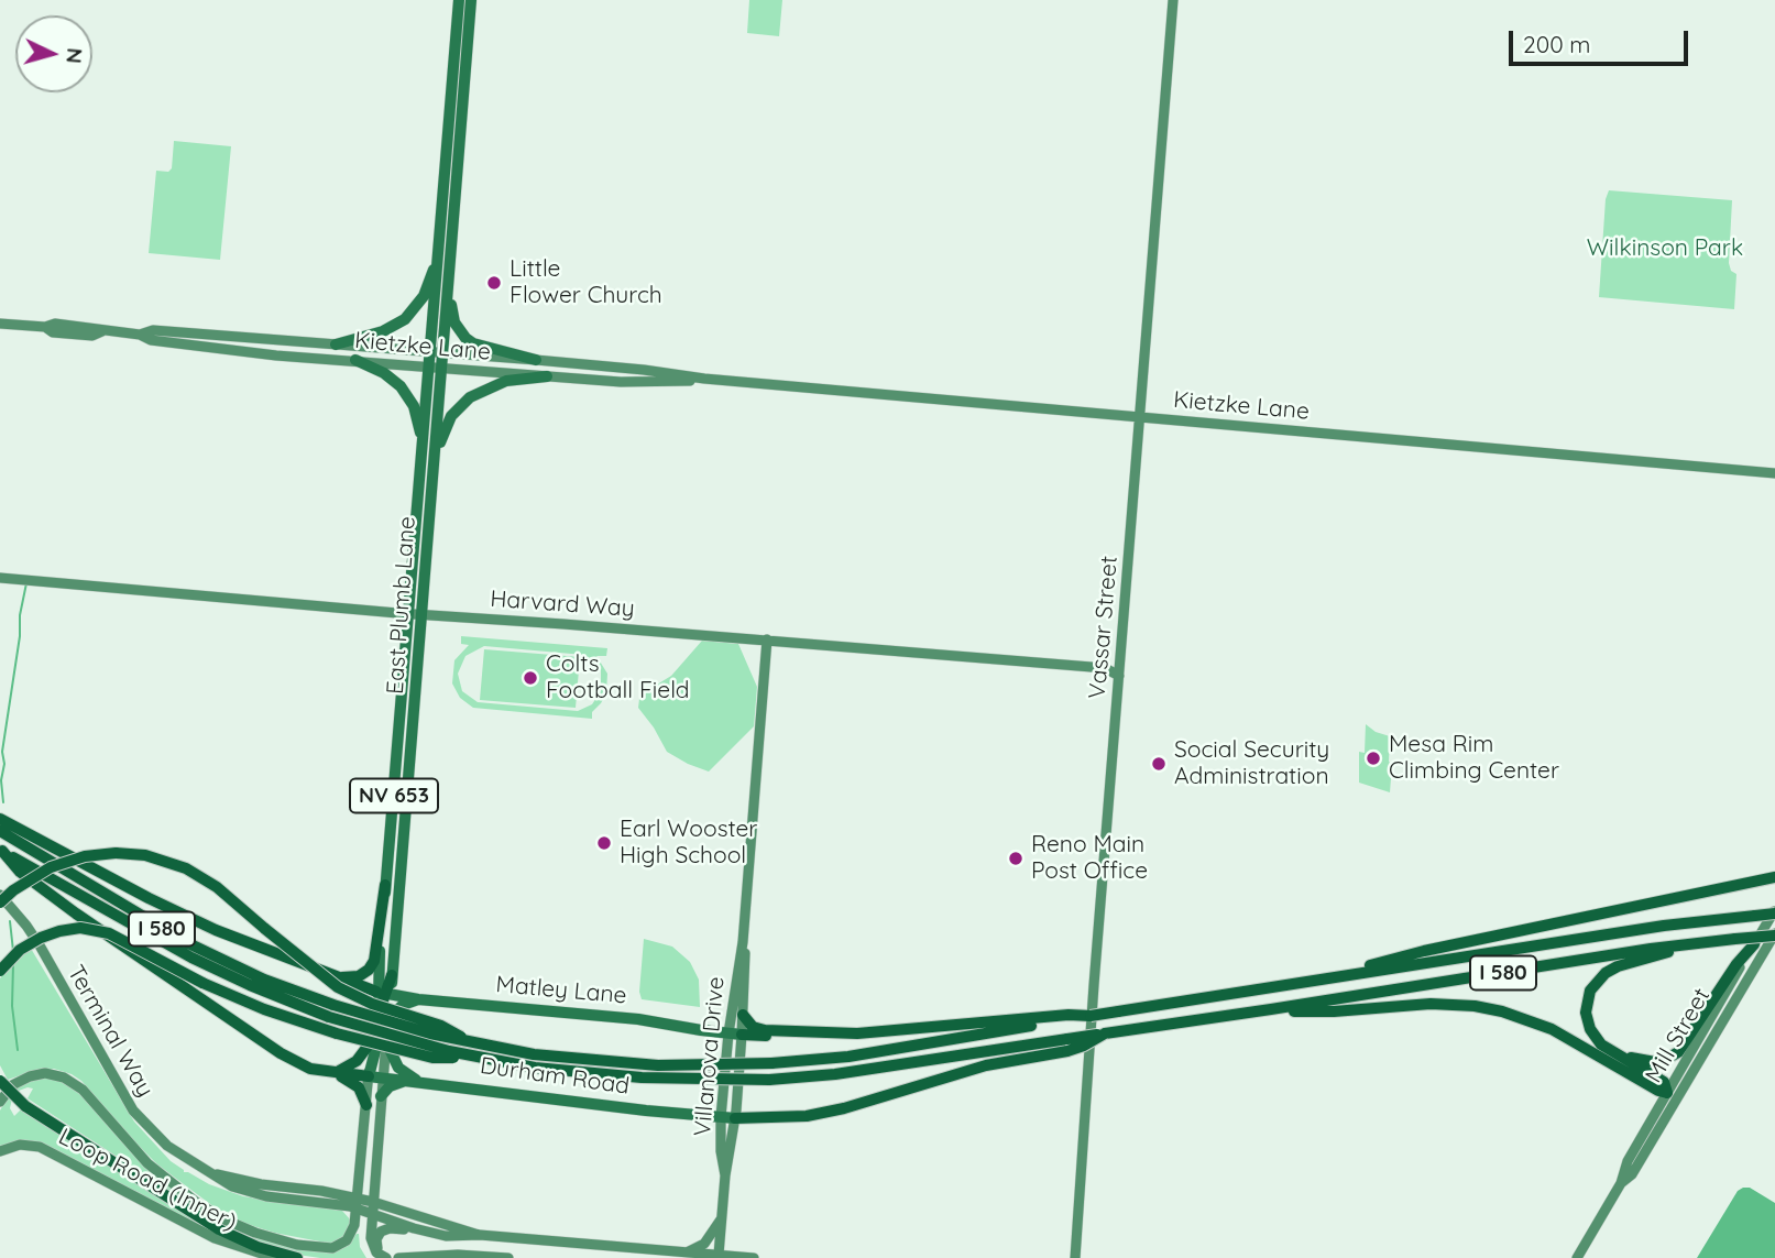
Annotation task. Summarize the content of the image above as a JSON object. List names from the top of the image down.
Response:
{
  "streets": {
    "highway": ["I 580"],
    "main road": [
      "Kietzke Lane",
      "Harvard Way",
      "East Plumb Lane",
      "Vassar Street",
      "NV 653",
      "Matley Lane",
      "Terminal Way",
      "Mill Street",
      "Villanova Drive",
      "Durham Road",
      "Loop Road (Inner)"
    ]
  },
  "crossings": [
    ["Kietzke Lane", "East Plumb Lane"],
    ["Kietzke Lane", "Vassar Street"],
    ["Harvard Way", "East Plumb Lane"],
    ["Harvard Way", "Vassar Street"],
    ["Harvard Way", "Villanova Drive"],
    ["East Plumb Lane", "Matley Lane"],
    ["I 580", "Mill Street"],
    ["Matley Lane", "Villanova Drive"],
    ["Terminal Way", "Villanova Drive"],
    ["Villanova Drive", "Durham Road"]
  ],
  "parks": ["Wilkinson Park"],
  "places": [
    "Little Flower Church",
    "Colts Football Field",
    "Mesa Rim Climbing Center",
    "Social Security Administration",
    "Earl Wooster High School",
    "Reno Main Post Office"
  ],
  "scale_bar": "200 m",
  "north": "right"
}
